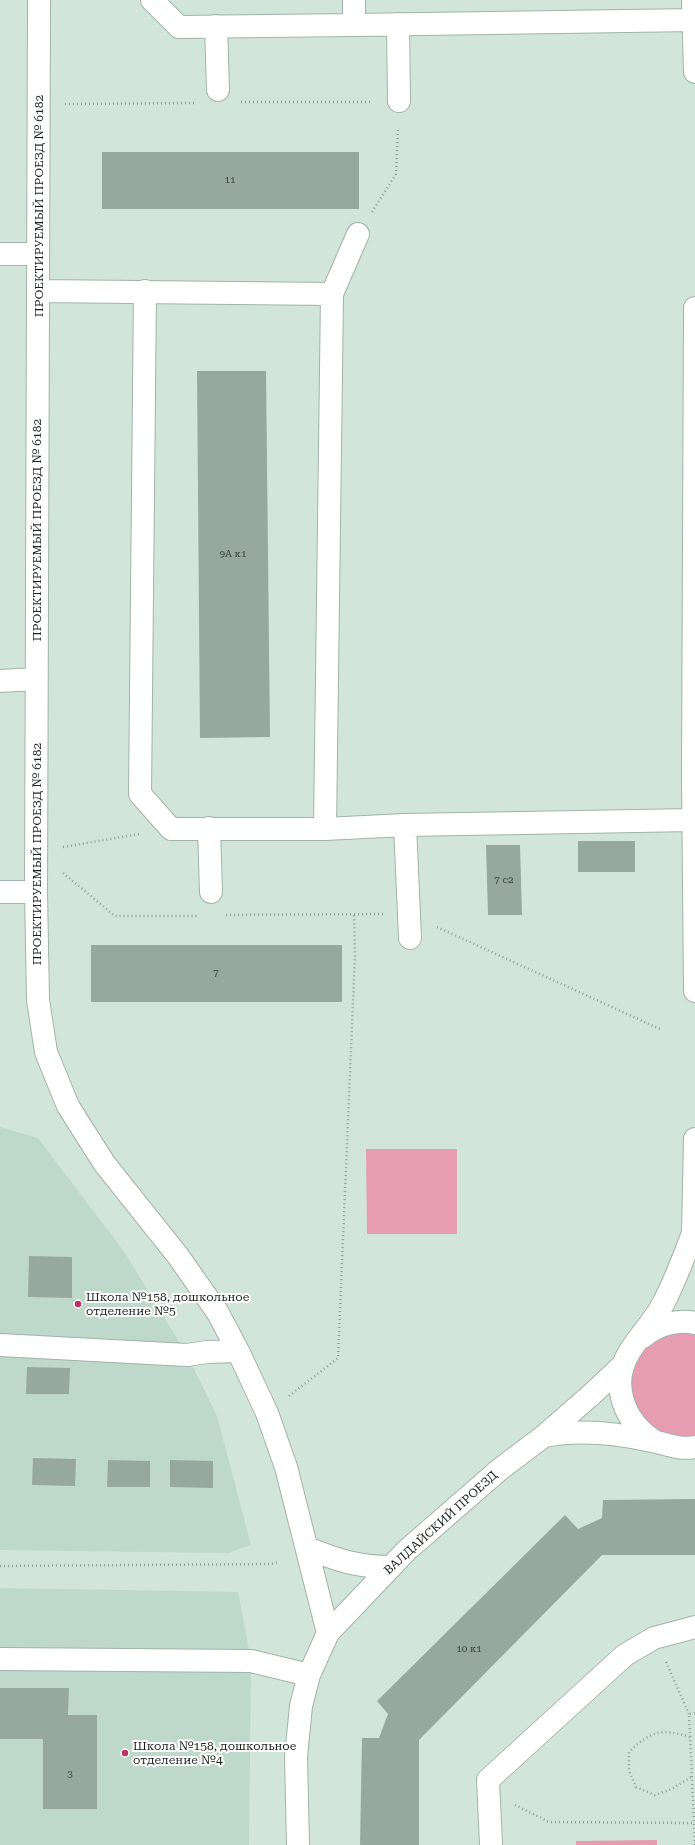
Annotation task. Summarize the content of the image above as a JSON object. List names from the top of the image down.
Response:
{
  "streets": {
    "street": ["ПРОЕКТИРУЕМЫЙ ПРОЕЗД № 6182", "ВАЛДАЙСКИЙ ПРОЕЗД"]
  },
  "crossings": [
    ["ПРОЕКТИРУЕМЫЙ ПРОЕЗД № 6182", "ВАЛДАЙСКИЙ ПРОЕЗД"]
  ],
  "places": ["Школа №158, дошкольное отделение №5", "Школа №158, дошкольное отделение №4"],
  "house_numbers": [
    "11",
    "9А к1",
    "7 с2",
    "7",
    "10 к1",
    "3"
  ]
}
